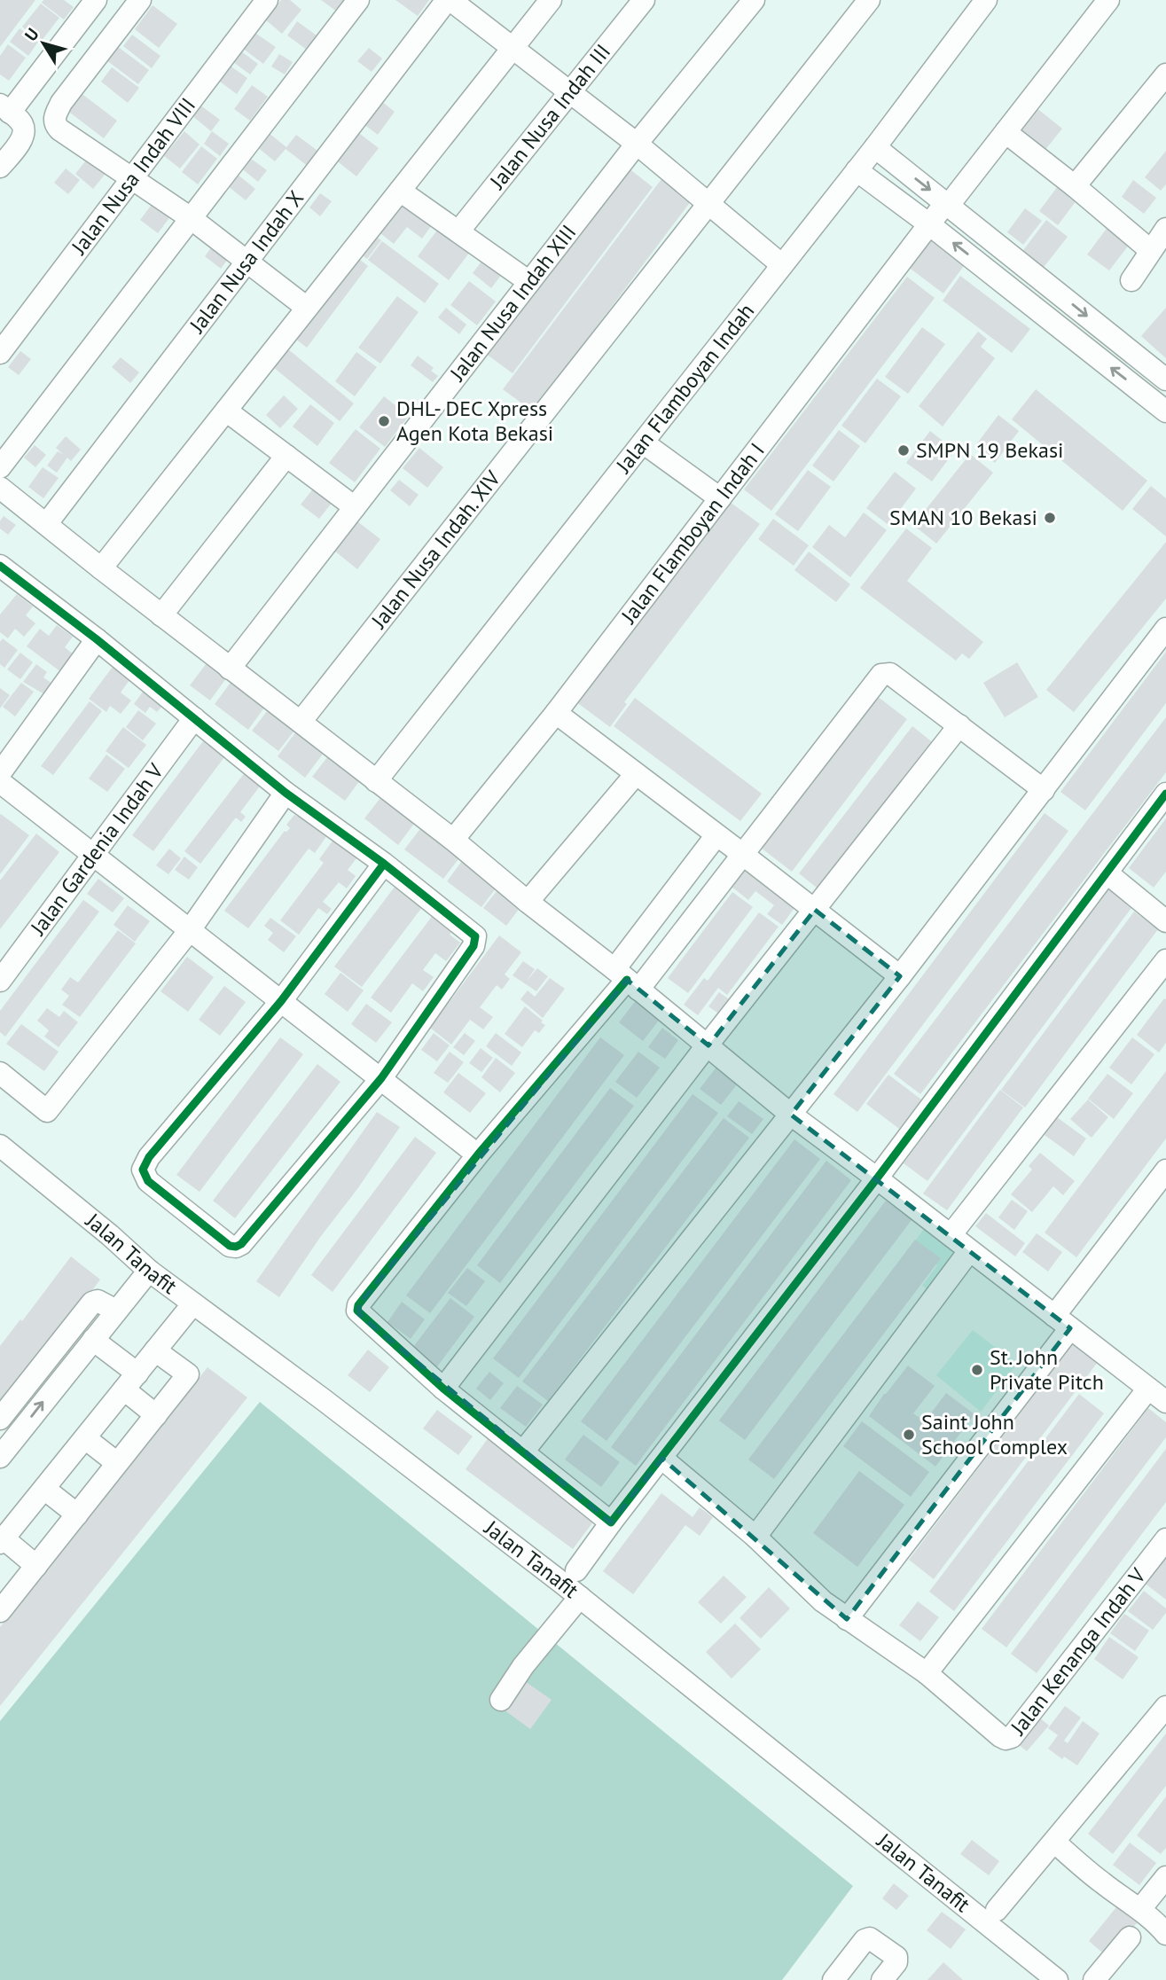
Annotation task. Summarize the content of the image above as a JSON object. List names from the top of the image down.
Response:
{
  "streets": {
    "street": [
      "Jalan Nusa Indah III",
      "Jalan Nusa Indah VIII",
      "Jalan Nusa Indah X",
      "Jalan Nusa Indah XIII",
      "Jalan Flamboyan Indah",
      "Jalan Flamboyan Indah I",
      "Jalan Nusa Indah. XIV",
      "Jalan Gardenia Indah V",
      "Jalan Tanafit",
      "Jalan Kenanga Indah V"
    ]
  },
  "places": [
    "DHL- DEC Xpress Agen Kota Bekasi",
    "SMPN 19 Bekasi",
    "SMAN 10 Bekasi",
    "St. John Private Pitch",
    "Saint John School Complex"
  ],
  "north": "top left"
}
